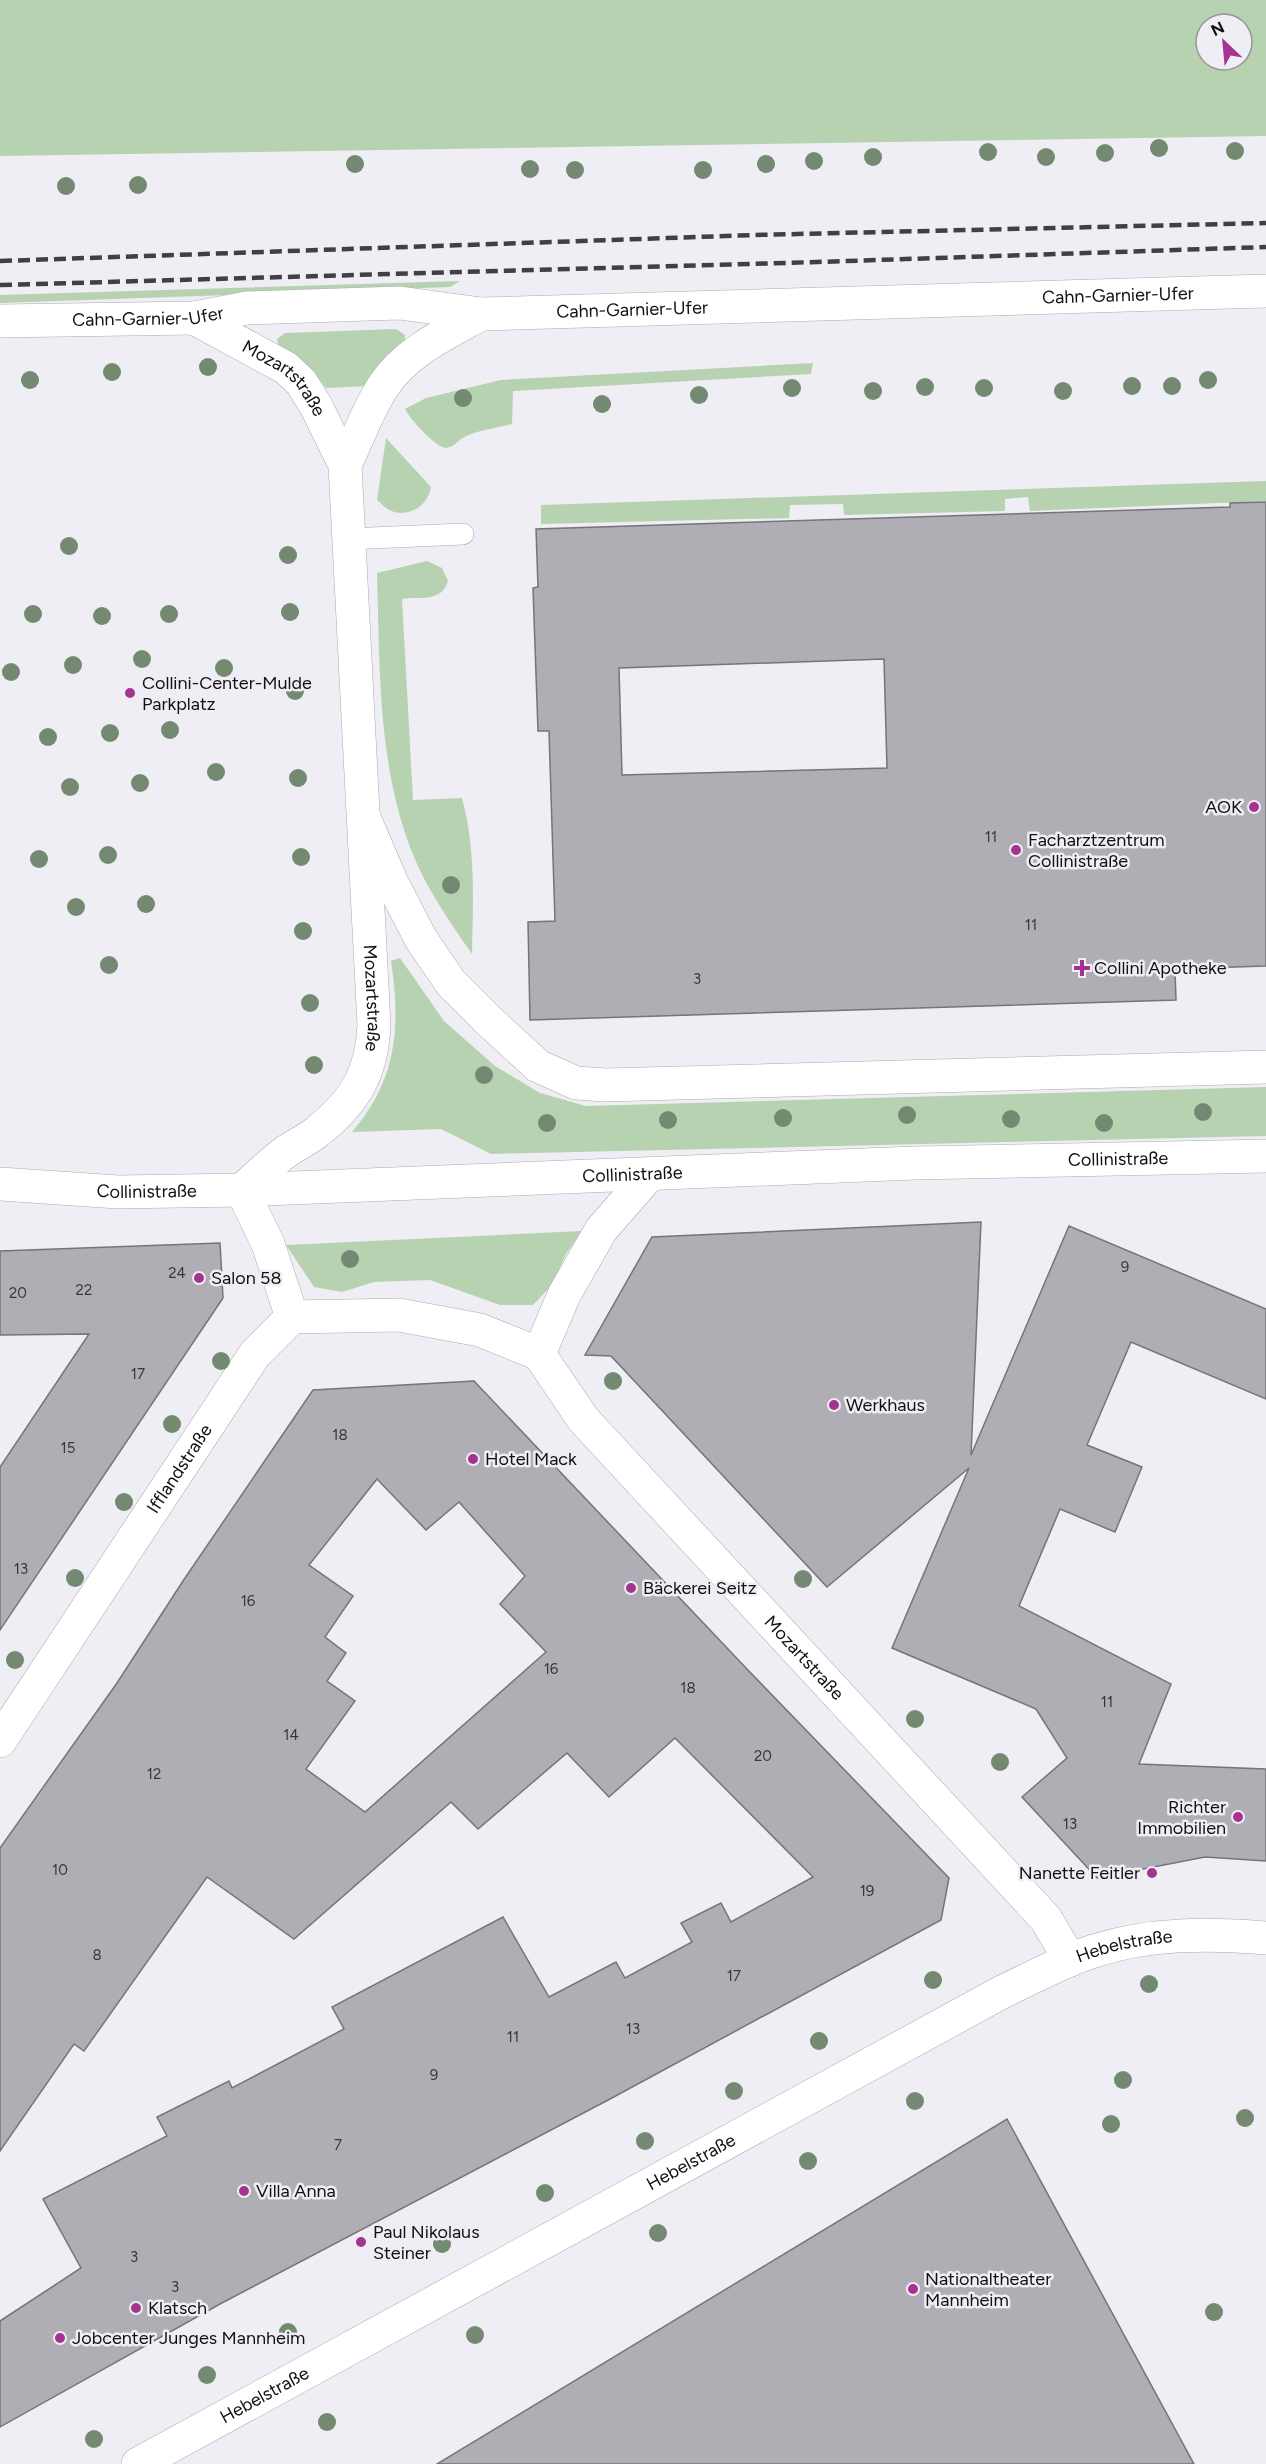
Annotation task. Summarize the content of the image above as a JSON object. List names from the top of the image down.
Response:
{
  "streets": {
    "street": [
      "Cahn-Garnier-Ufer",
      "Mozartstraße",
      "Collinistraße",
      "Ifflandstraße",
      "Hebelstraße"
    ]
  },
  "crossings": [
    ["Cahn-Garnier-Ufer", "Mozartstraße"],
    ["Mozartstraße", "Collinistraße"],
    ["Mozartstraße", "Hebelstraße"]
  ],
  "places": {
    "other": [
      "Collini-Center-Mulde Parkplatz",
      "AOK",
      "Facharztzentrum Collinistraße",
      "Salon 58",
      "Werkhaus",
      "Hotel Mack",
      "Bäckerei Seitz",
      "Richter Immobilien",
      "Nanette Feitler",
      "Villa Anna",
      "Paul Nikolaus Steiner",
      "Nationaltheater Mannheim",
      "Klatsch",
      "Jobcenter Junges Mannheim"
    ],
    "health": ["Collini Apotheke"]
  },
  "house_numbers": [
    "11",
    "11",
    "3",
    "9",
    "24",
    "22",
    "20",
    "17",
    "18",
    "15",
    "13",
    "16",
    "16",
    "18",
    "11",
    "14",
    "20",
    "12",
    "13",
    "10",
    "19",
    "8",
    "17",
    "13",
    "11",
    "9",
    "7",
    "3",
    "3"
  ],
  "north": "top left"
}
